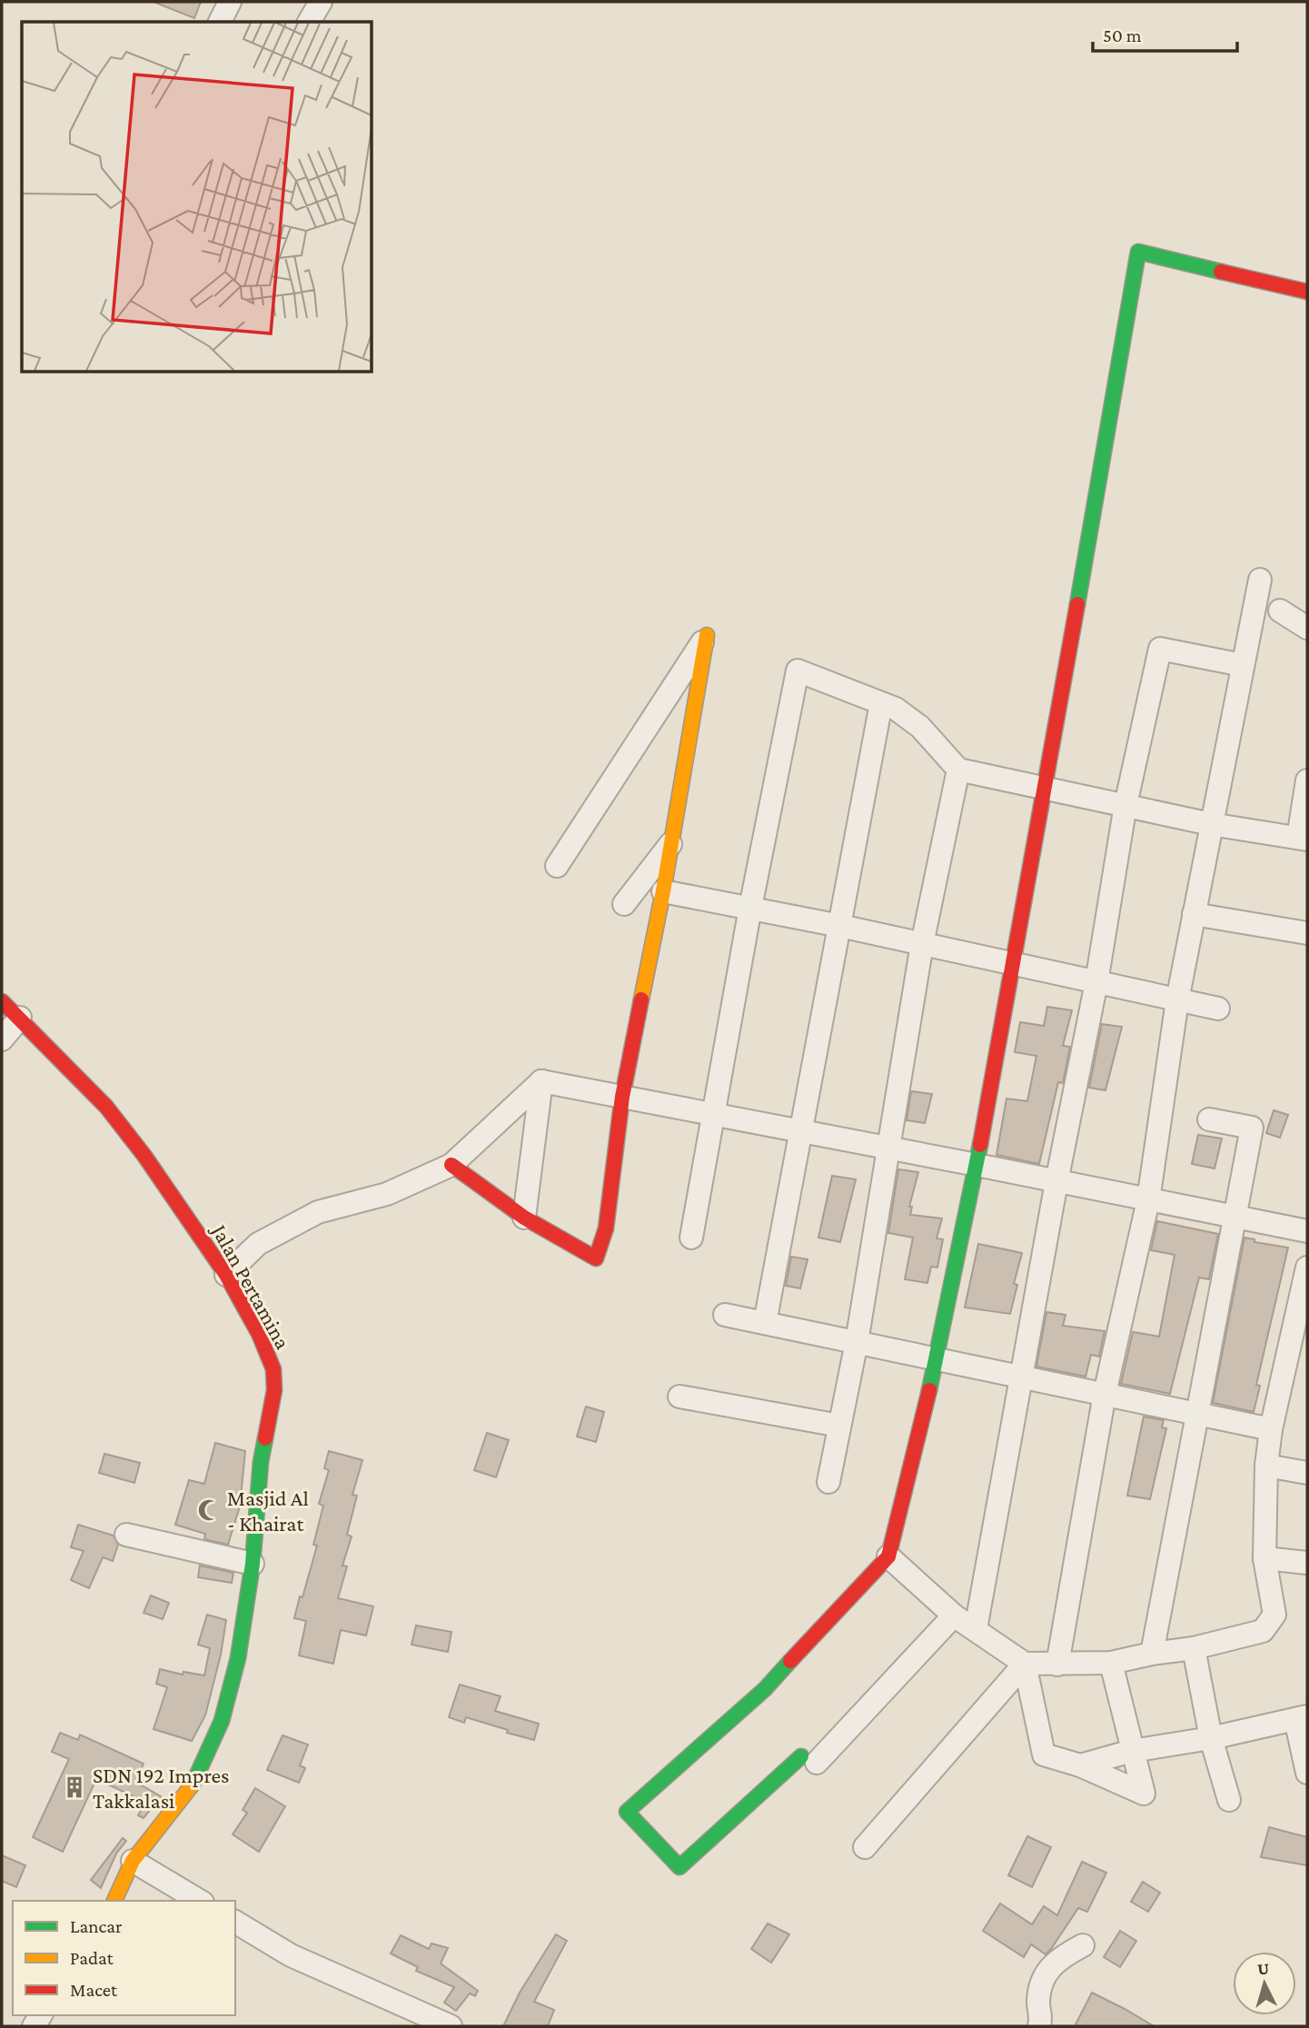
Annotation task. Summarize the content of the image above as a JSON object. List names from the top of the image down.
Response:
{
  "streets": {
    "street": ["Jalan Pertamina"]
  },
  "places": {
    "mosque": ["Masjid Al - Khairat"],
    "building": ["SDN 192 Impres Takkalasi"]
  },
  "legend": ["Lancar", "Padat", "Macet"],
  "scale_bar": "50 m",
  "north": "top"
}
